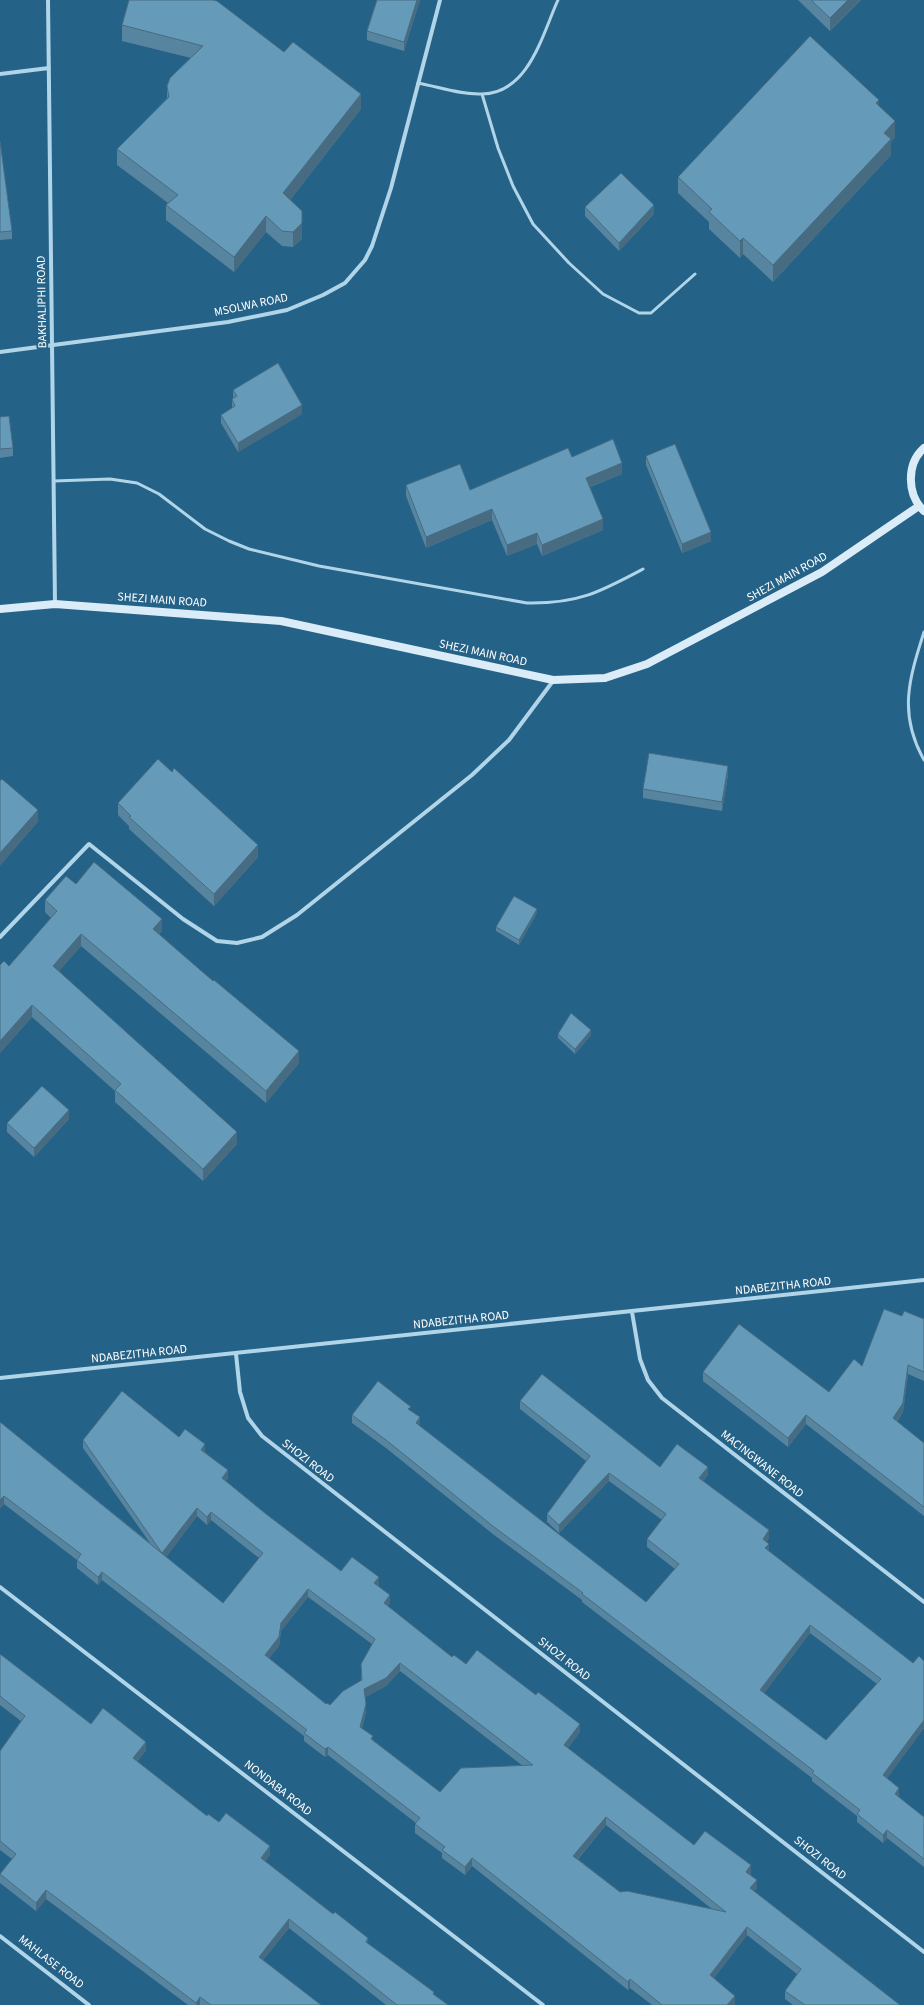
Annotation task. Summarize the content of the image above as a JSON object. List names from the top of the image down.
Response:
{
  "streets": {
    "street": [
      "BAKHALIPHI ROAD",
      "MSOLWA ROAD",
      "SHEZI MAIN ROAD",
      "NDABEZITHA ROAD",
      "SHOZI ROAD",
      "MACINGWANE ROAD",
      "NONDABA ROAD",
      "MAHLASE ROAD"
    ]
  },
  "crossings": [
    ["BAKHALIPHI ROAD", "MSOLWA ROAD"],
    ["BAKHALIPHI ROAD", "SHEZI MAIN ROAD"],
    ["NDABEZITHA ROAD", "SHOZI ROAD"],
    ["NDABEZITHA ROAD", "MACINGWANE ROAD"]
  ]
}
